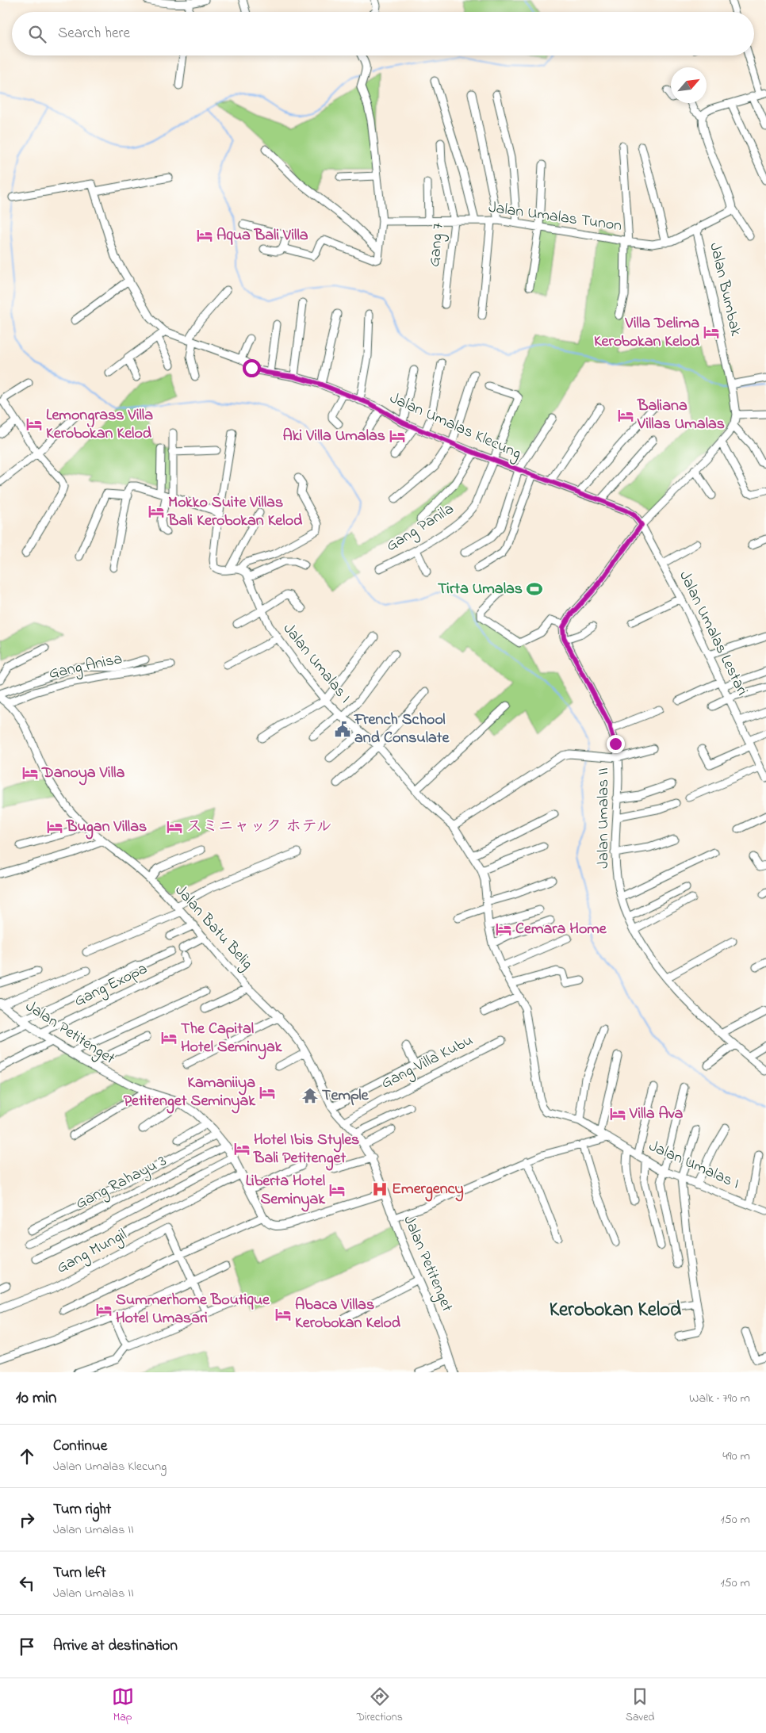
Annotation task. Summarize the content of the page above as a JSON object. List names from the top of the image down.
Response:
{
  "streets": {
    "main road": ["Jalan Petitenget"],
    "street": [
      "Jalan Umalas Tunon",
      "Gang 7",
      "Jalan Bumbak",
      "Jalan Umalas Klecung",
      "Gang Panila",
      "Jalan Umalas Lestari",
      "Jalan Umalas I",
      "Gang Anisa",
      "Jalan Umalas II",
      "Jalan Batu Belig",
      "Gang Exopa",
      "Gang Villa Kubu",
      "Gang Rahayu 3",
      "Gang Mungil"
    ]
  },
  "crossings": [
    ["Jalan Umalas Tunon", "Gang 7"],
    ["Jalan Umalas Tunon", "Jalan Bumbak"],
    ["Jalan Bumbak", "Jalan Umalas Klecung"],
    ["Jalan Bumbak", "Jalan Umalas Lestari"],
    ["Jalan Umalas Klecung", "Gang Panila"],
    ["Jalan Umalas Klecung", "Jalan Umalas Lestari"],
    ["Gang Anisa", "Jalan Batu Belig"],
    ["Jalan Batu Belig", "Gang Exopa"],
    ["Jalan Batu Belig", "Jalan Petitenget"],
    ["Jalan Batu Belig", "Gang Villa Kubu"],
    ["Gang Exopa", "Jalan Petitenget"],
    ["Jalan Petitenget", "Gang Rahayu 3"]
  ],
  "districts": ["Kerobokan Kelod"],
  "places": {
    "hotel": [
      "Aqua Bali Villa",
      "Villa Delima Kerobokan Kelod",
      "Baliana Villas Umalas",
      "Lemongrass Villa Kerobokan Kelod",
      "Aki Villa Umalas",
      "Mokko Suite Villas Bali Kerobokan Kelod",
      "Danoya Villa",
      "Bugan Villas",
      "スミニャック ホテル",
      "Cemara Home",
      "The Capital Hotel Seminyak",
      "Kamaniiya Petitenget Seminyak",
      "Villa Ava",
      "Hotel Ibis Styles Bali Petitenget",
      "Liberta Hotel Seminyak",
      "Summerhome Boutique Hotel Umasari",
      "Abaca Villas Kerobokan Kelod"
    ],
    "sports": ["Tirta Umalas"],
    "public building": ["French School and Consulate"],
    "temple": ["Temple"],
    "hospital": ["Emergency"]
  },
  "north": "top right",
  "page": {
    "search": "Search here",
    "heading": ["10 min", "Walk · 790 m"],
    "list": [
      ["Continue", "Jalan Umalas Klecung", "490 m"],
      ["Turn right", "Jalan Umalas II", "150 m"],
      ["Turn left", "Jalan Umalas II", "150 m"],
      "Arrive at destination"
    ],
    "nav": ["Map", "Directions", "Saved"]
  }
}
